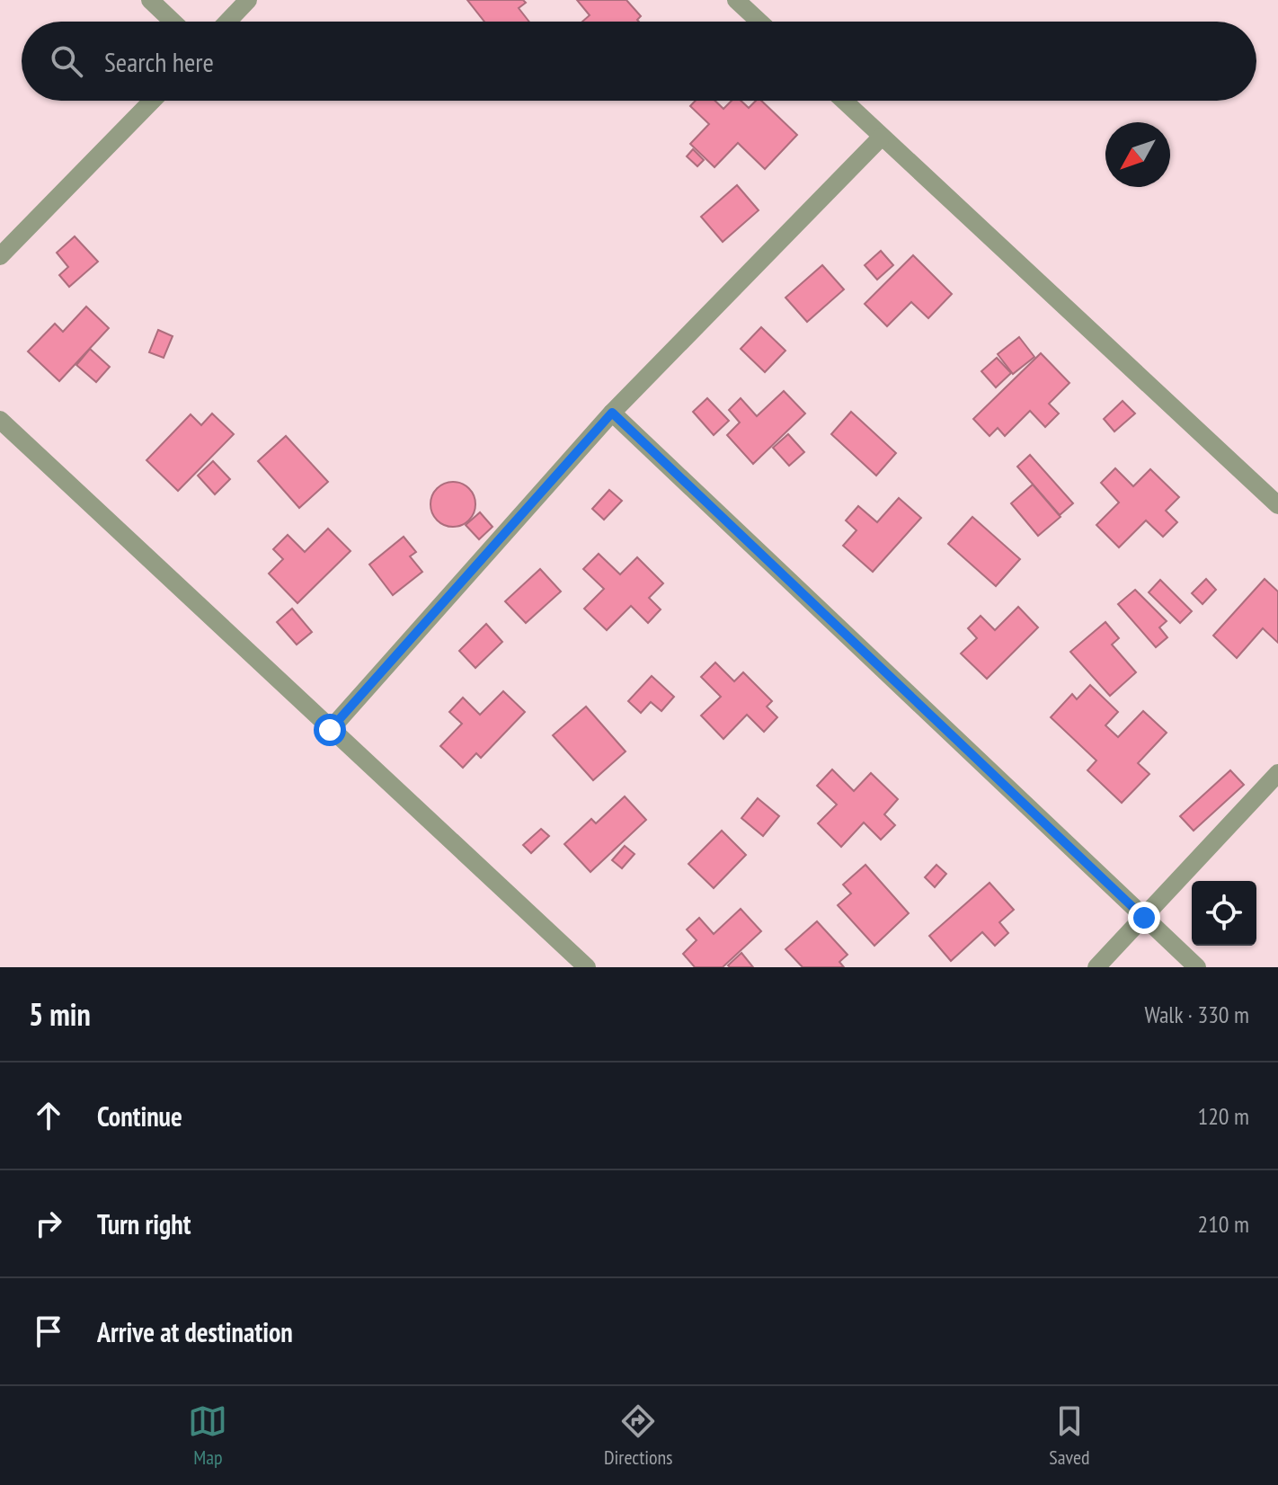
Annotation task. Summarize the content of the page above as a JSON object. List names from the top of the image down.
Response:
{
  "north": "bottom left",
  "page": {
    "search": "Search here",
    "heading": ["5 min", "Walk · 330 m"],
    "list": [
      ["Continue", "120 m"],
      ["Turn right", "210 m"],
      "Arrive at destination"
    ],
    "nav": ["Map", "Directions", "Saved"]
  }
}
